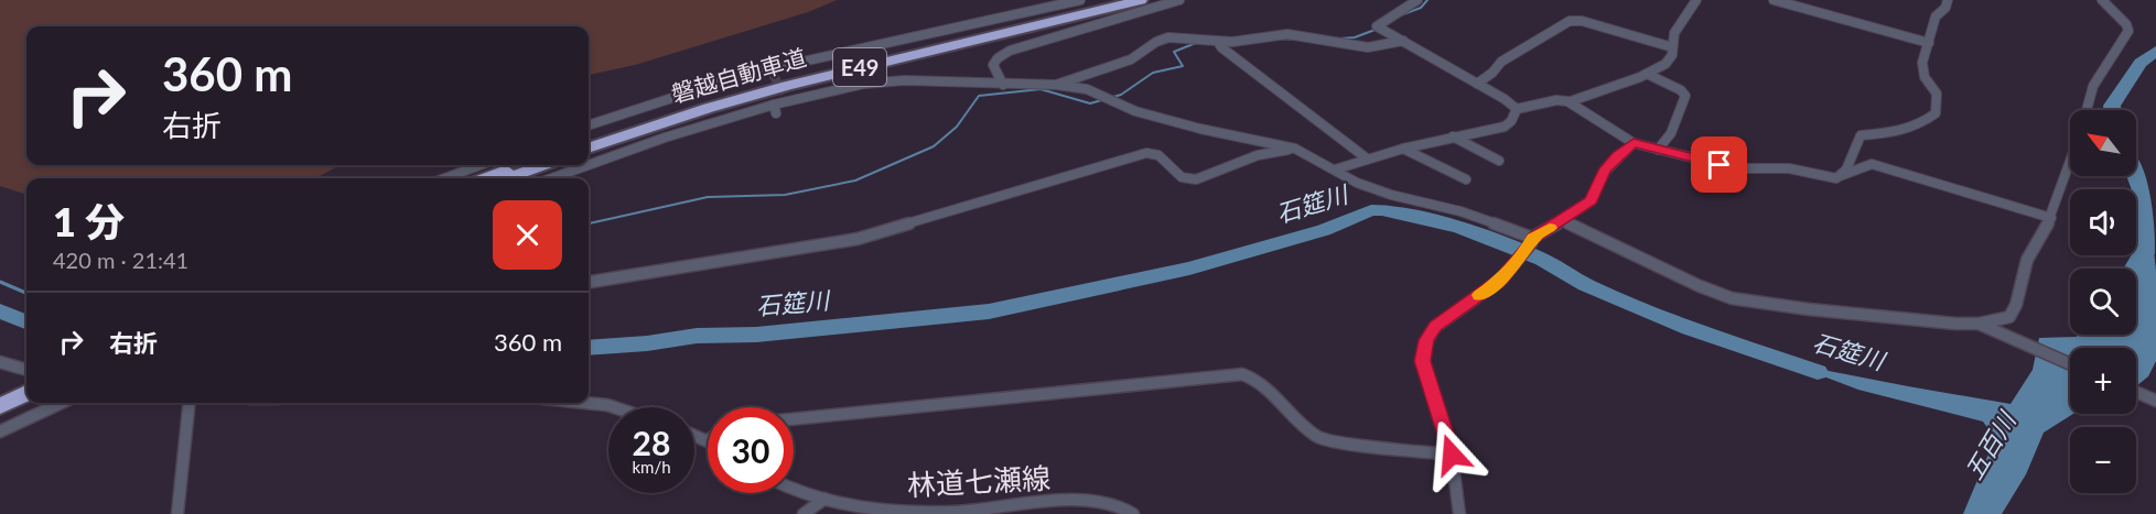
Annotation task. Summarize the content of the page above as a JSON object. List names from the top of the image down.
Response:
{
  "streets": {
    "highway": ["E49", "磐越自動車道"],
    "street": ["林道七瀬線"]
  },
  "water": ["石筵川", "五百川"],
  "north": "top left",
  "page": {
    "turn": ["360 m", "右折"],
    "map_buttons": ["+", "−"],
    "heading": ["1 分", "420 m · 21:41"],
    "list": [
      {
        "name": "右折",
        "value": "360 m"
      }
    ],
    "speed": "28 km/h",
    "limit": "30"
  }
}
